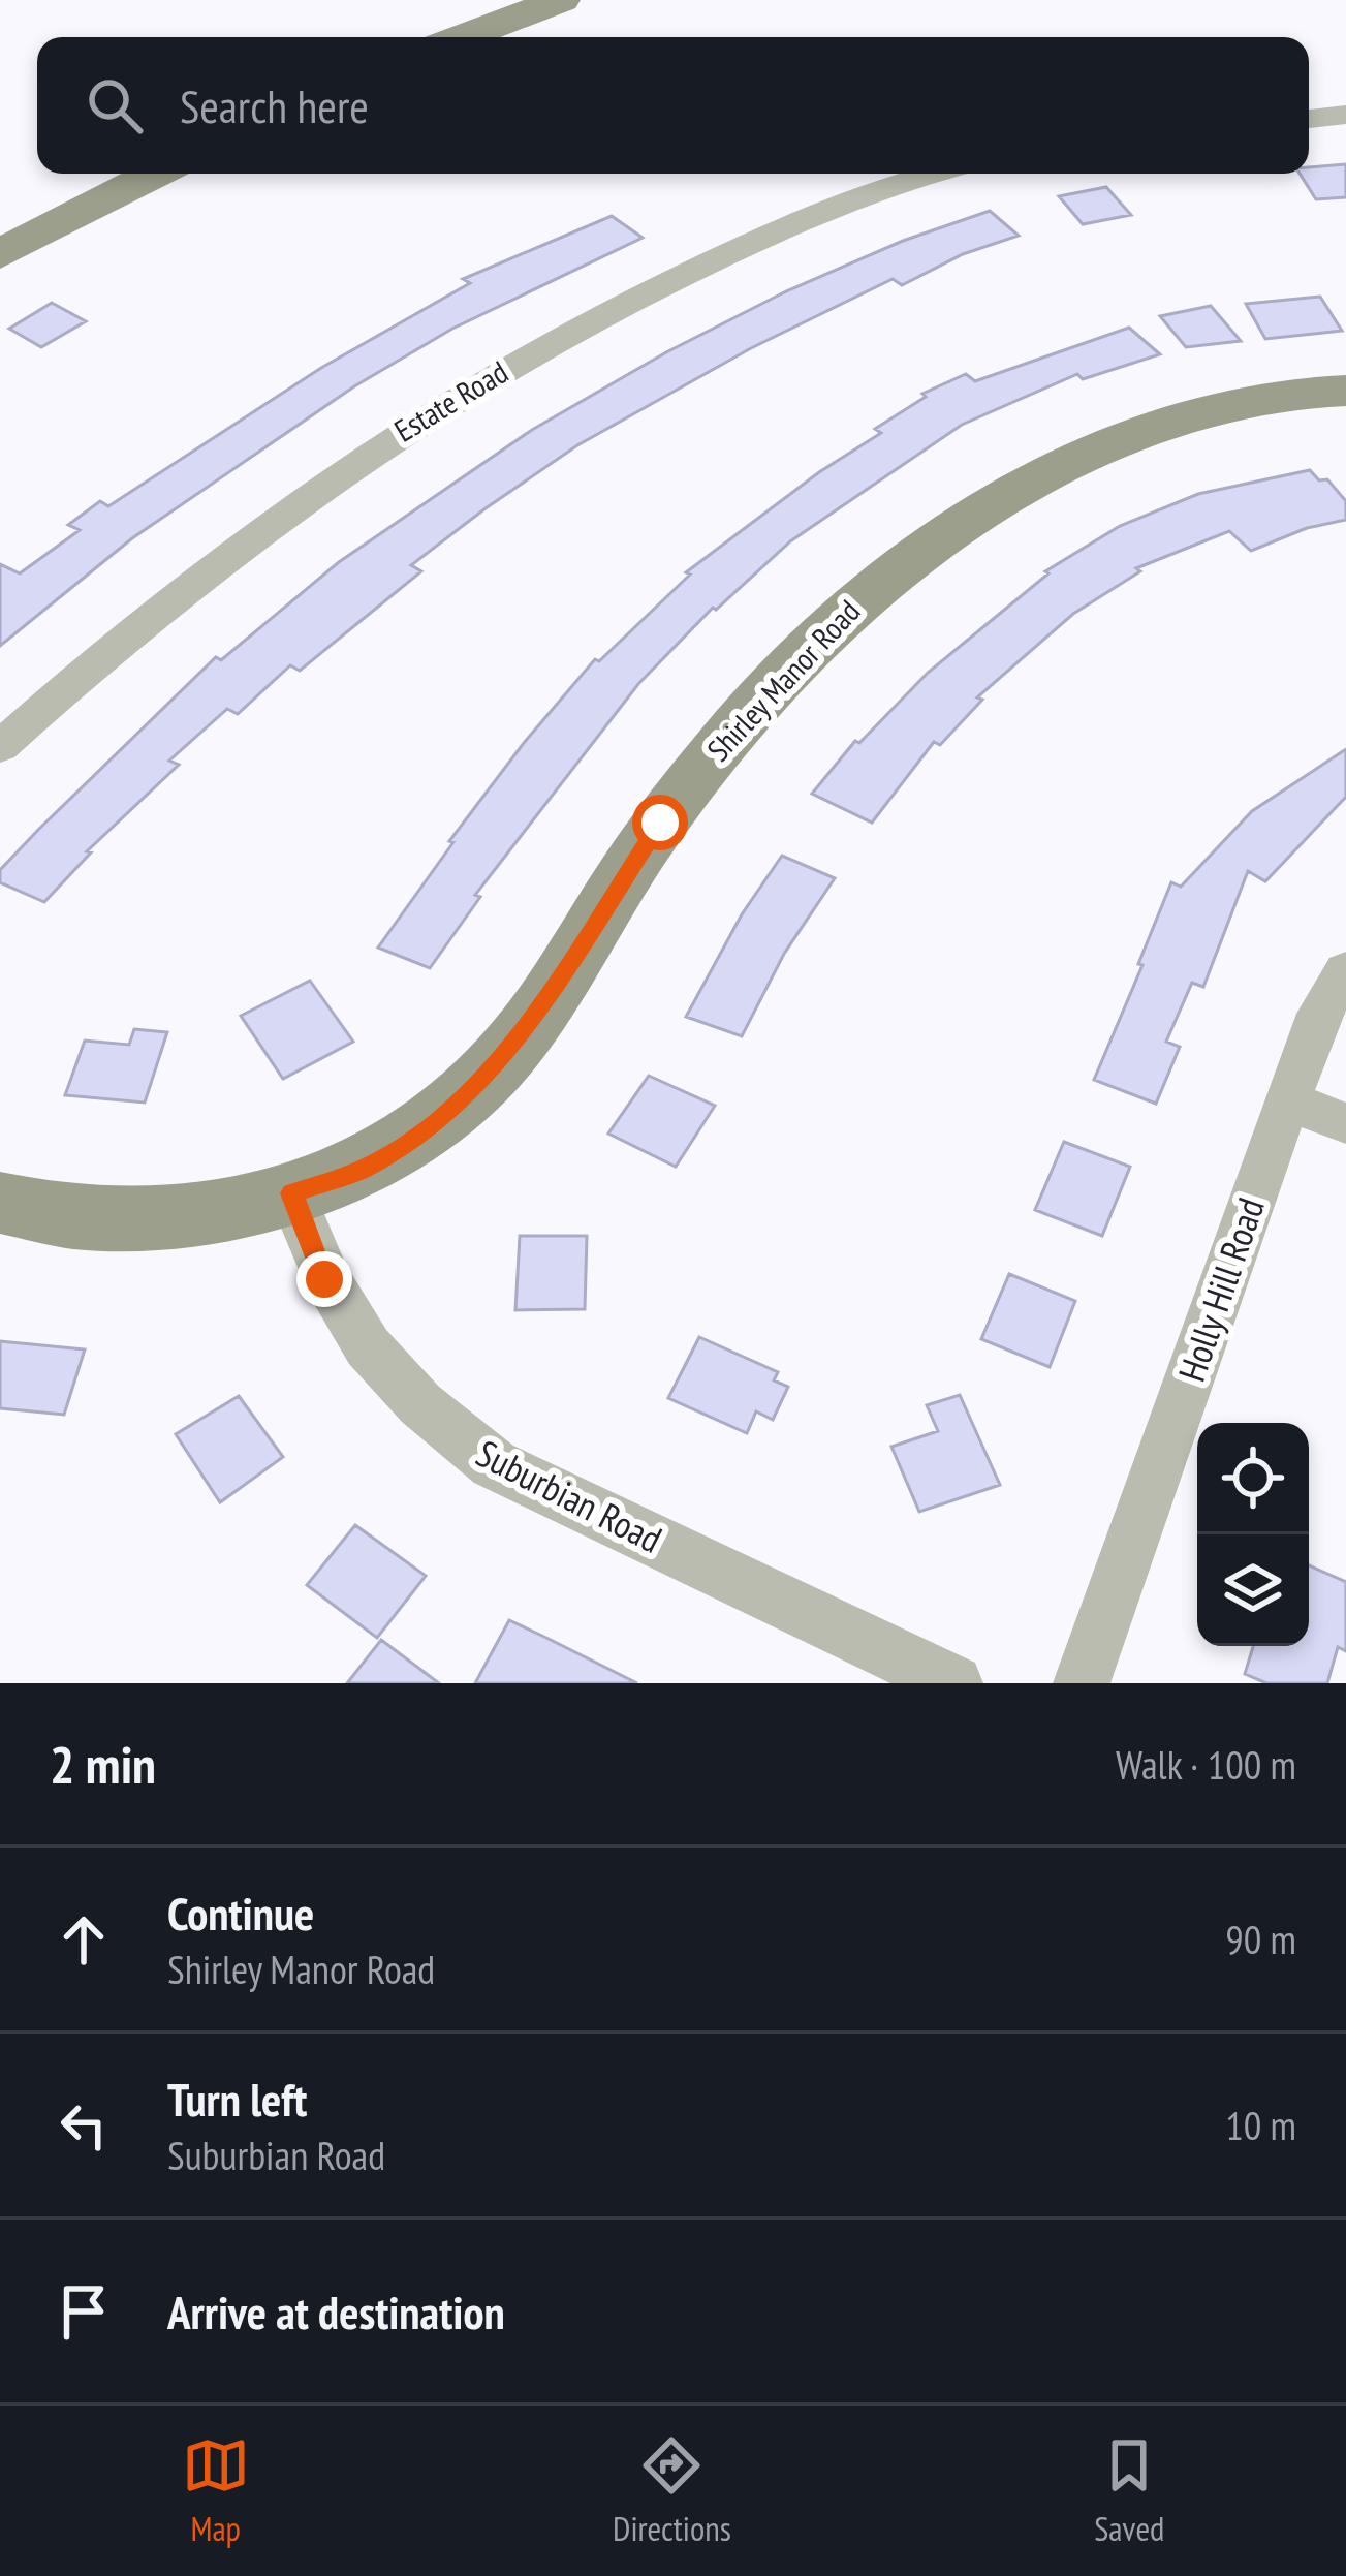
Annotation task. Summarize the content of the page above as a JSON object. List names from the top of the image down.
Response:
{
  "streets": {
    "street": [
      "Estate Road",
      "Shirley Manor Road",
      "Holly Hill Road",
      "Suburbian Road"
    ]
  },
  "crossings": [
    ["Shirley Manor Road", "Suburbian Road"]
  ],
  "page": {
    "search": "Search here",
    "heading": ["2 min", "Walk · 100 m"],
    "list": [
      ["Continue", "Shirley Manor Road", "90 m"],
      ["Turn left", "Suburbian Road", "10 m"],
      "Arrive at destination"
    ],
    "nav": ["Map", "Directions", "Saved"]
  }
}
